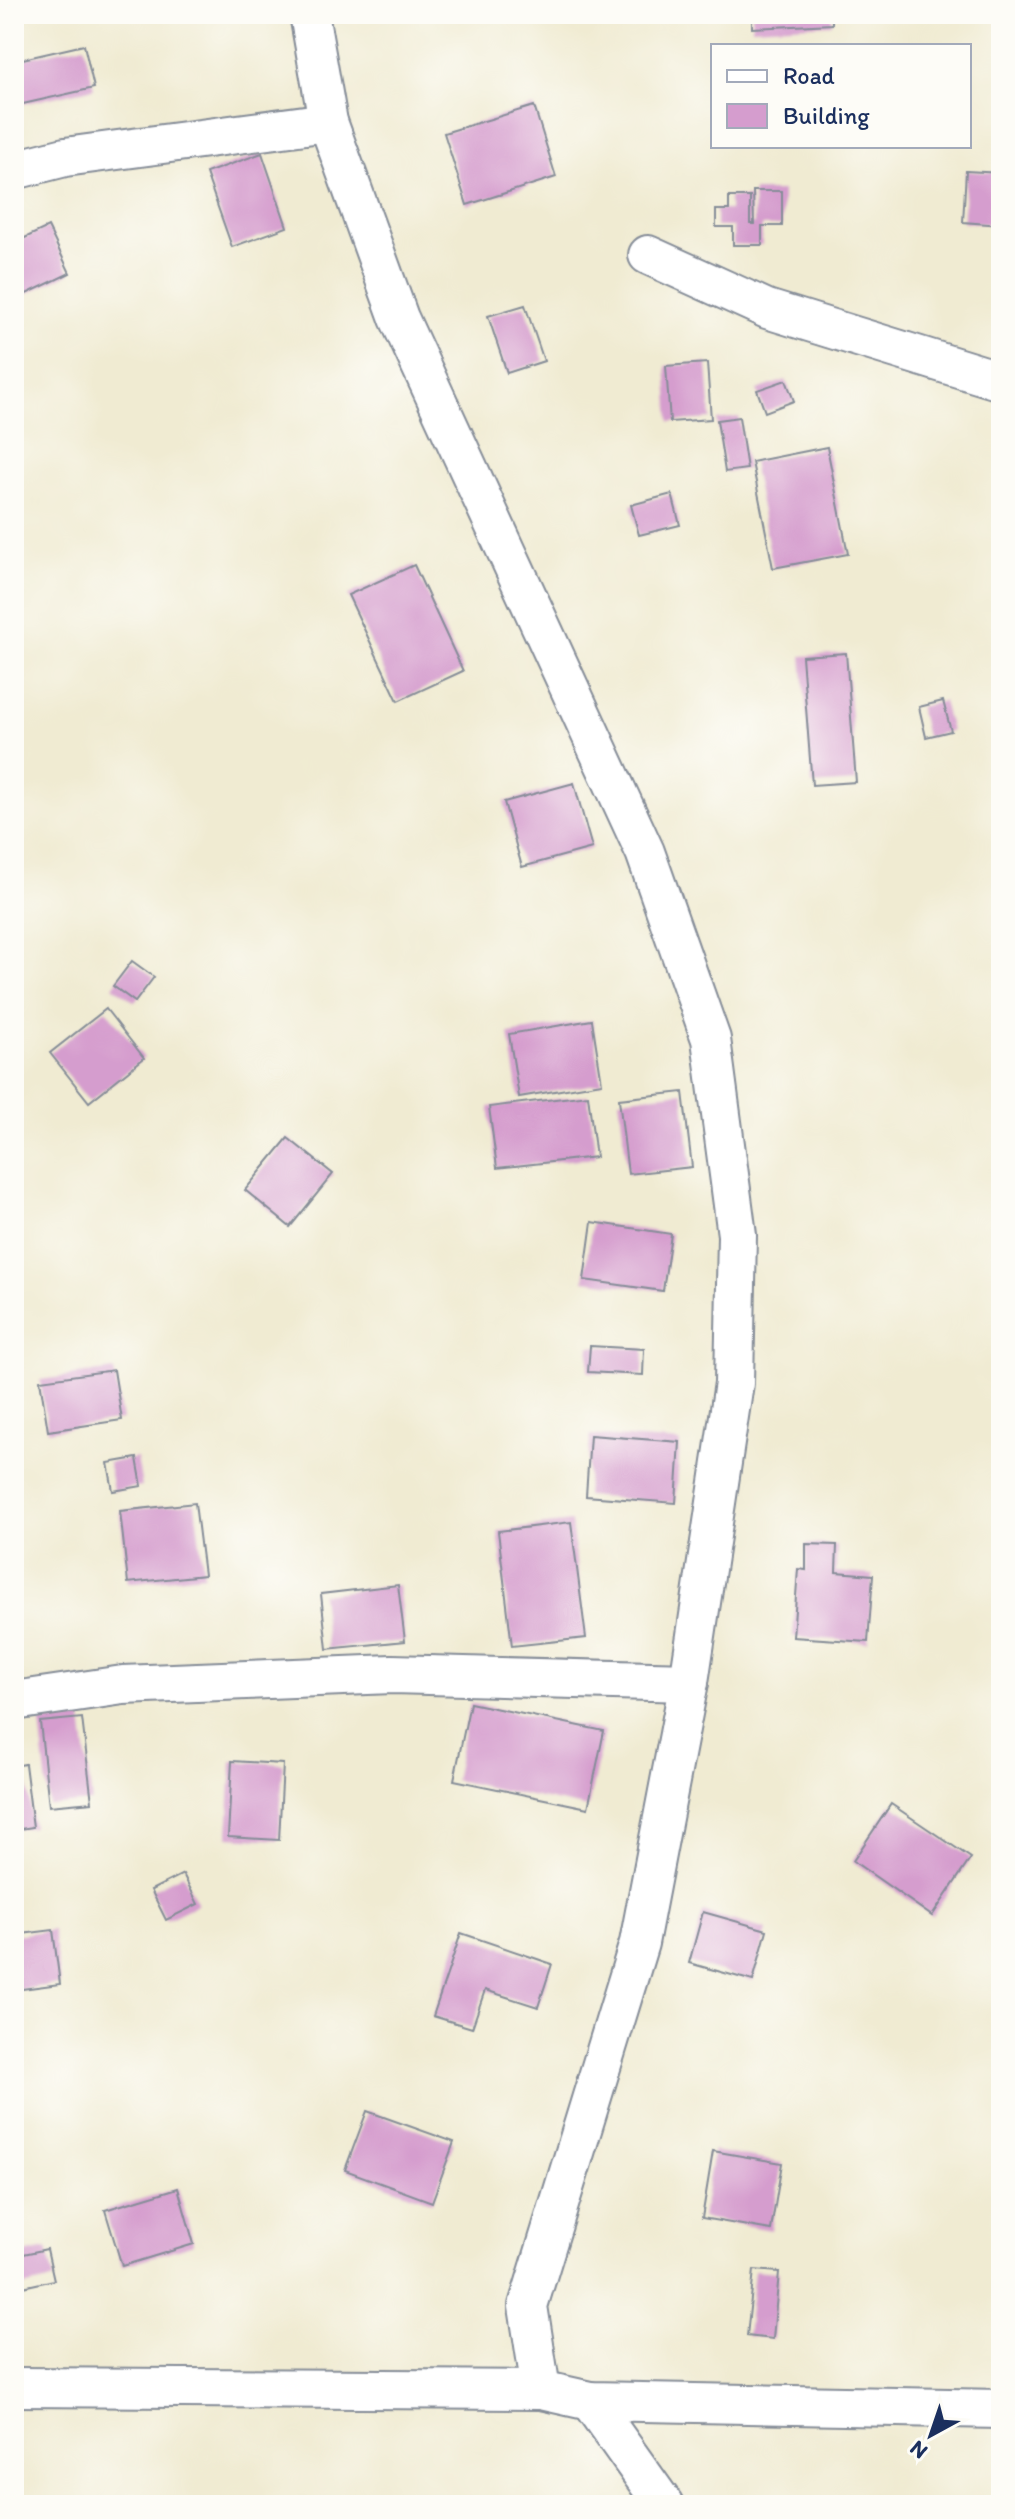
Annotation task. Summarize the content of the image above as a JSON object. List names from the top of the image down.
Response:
{
  "legend": ["Road", "Building"],
  "north": "bottom left"
}
